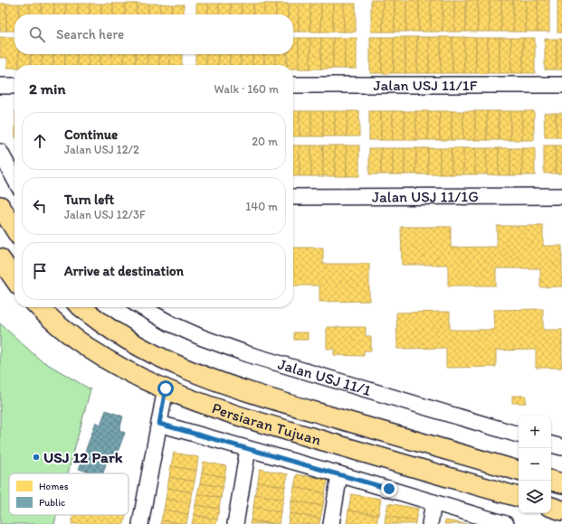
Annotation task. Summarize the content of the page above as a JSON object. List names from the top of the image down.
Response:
{
  "streets": {
    "main road": ["Persiaran Tujuan"],
    "street": ["Jalan USJ 11/1F", "Jalan USJ 11/1G", "Jalan USJ 11/1"]
  },
  "places": ["USJ 12 Park"],
  "legend": ["Homes", "Public"],
  "page": {
    "search": "Search here",
    "heading": ["2 min", "Walk · 160 m"],
    "list": [
      ["Continue", "Jalan USJ 12/2", "20 m"],
      ["Turn left", "Jalan USJ 12/3F", "140 m"],
      "Arrive at destination"
    ],
    "map_buttons": ["+", "−"]
  }
}
